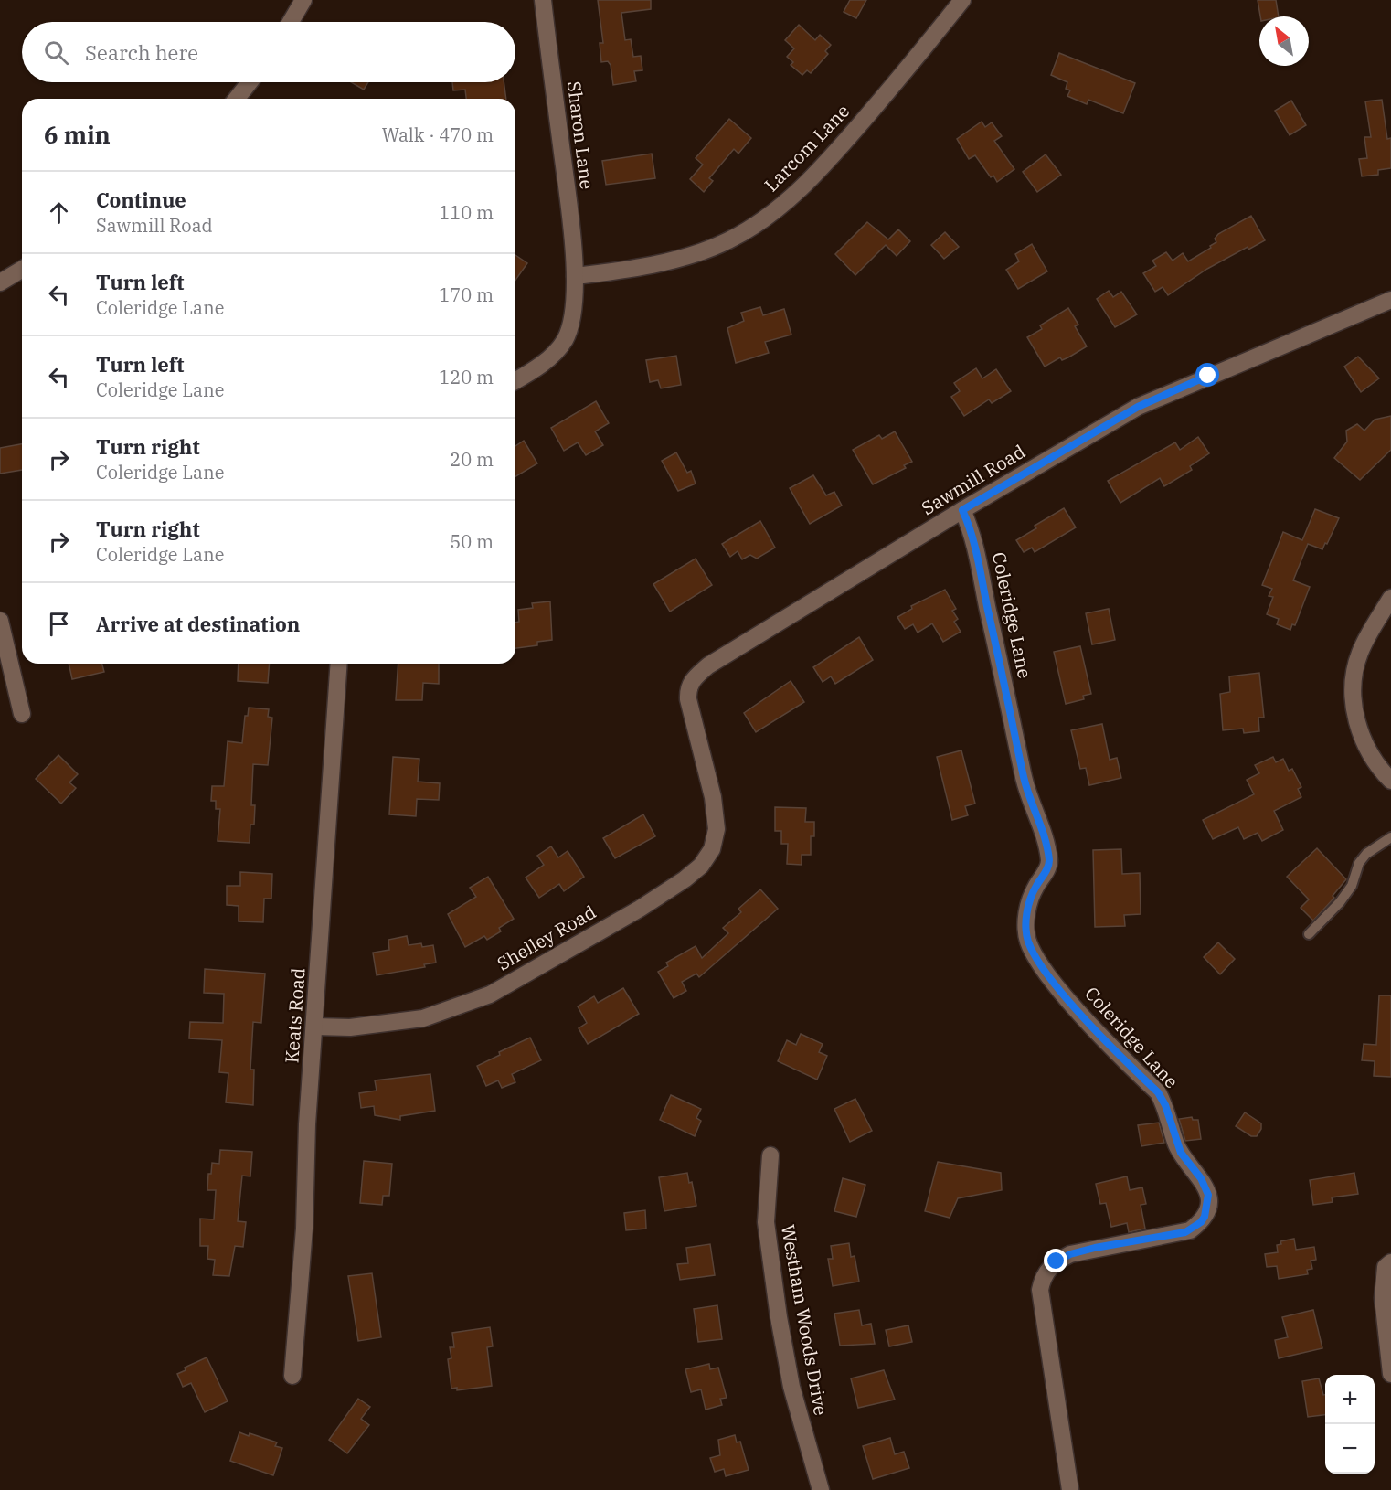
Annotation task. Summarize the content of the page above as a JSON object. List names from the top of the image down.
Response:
{
  "streets": {
    "street": [
      "Sharon Lane",
      "Larcom Lane",
      "Sawmill Road",
      "Coleridge Lane",
      "Shelley Road",
      "Keats Road",
      "Westham Woods Drive"
    ]
  },
  "crossings": [
    ["Sharon Lane", "Larcom Lane"],
    ["Sawmill Road", "Coleridge Lane"],
    ["Sawmill Road", "Shelley Road"],
    ["Shelley Road", "Keats Road"]
  ],
  "north": "top left",
  "page": {
    "search": "Search here",
    "heading": ["6 min", "Walk · 470 m"],
    "list": [
      ["Continue", "Sawmill Road", "110 m"],
      ["Turn left", "Coleridge Lane", "170 m"],
      ["Turn left", "Coleridge Lane", "120 m"],
      ["Turn right", "Coleridge Lane", "20 m"],
      ["Turn right", "Coleridge Lane", "50 m"],
      "Arrive at destination"
    ],
    "map_buttons": ["+", "−"]
  }
}
